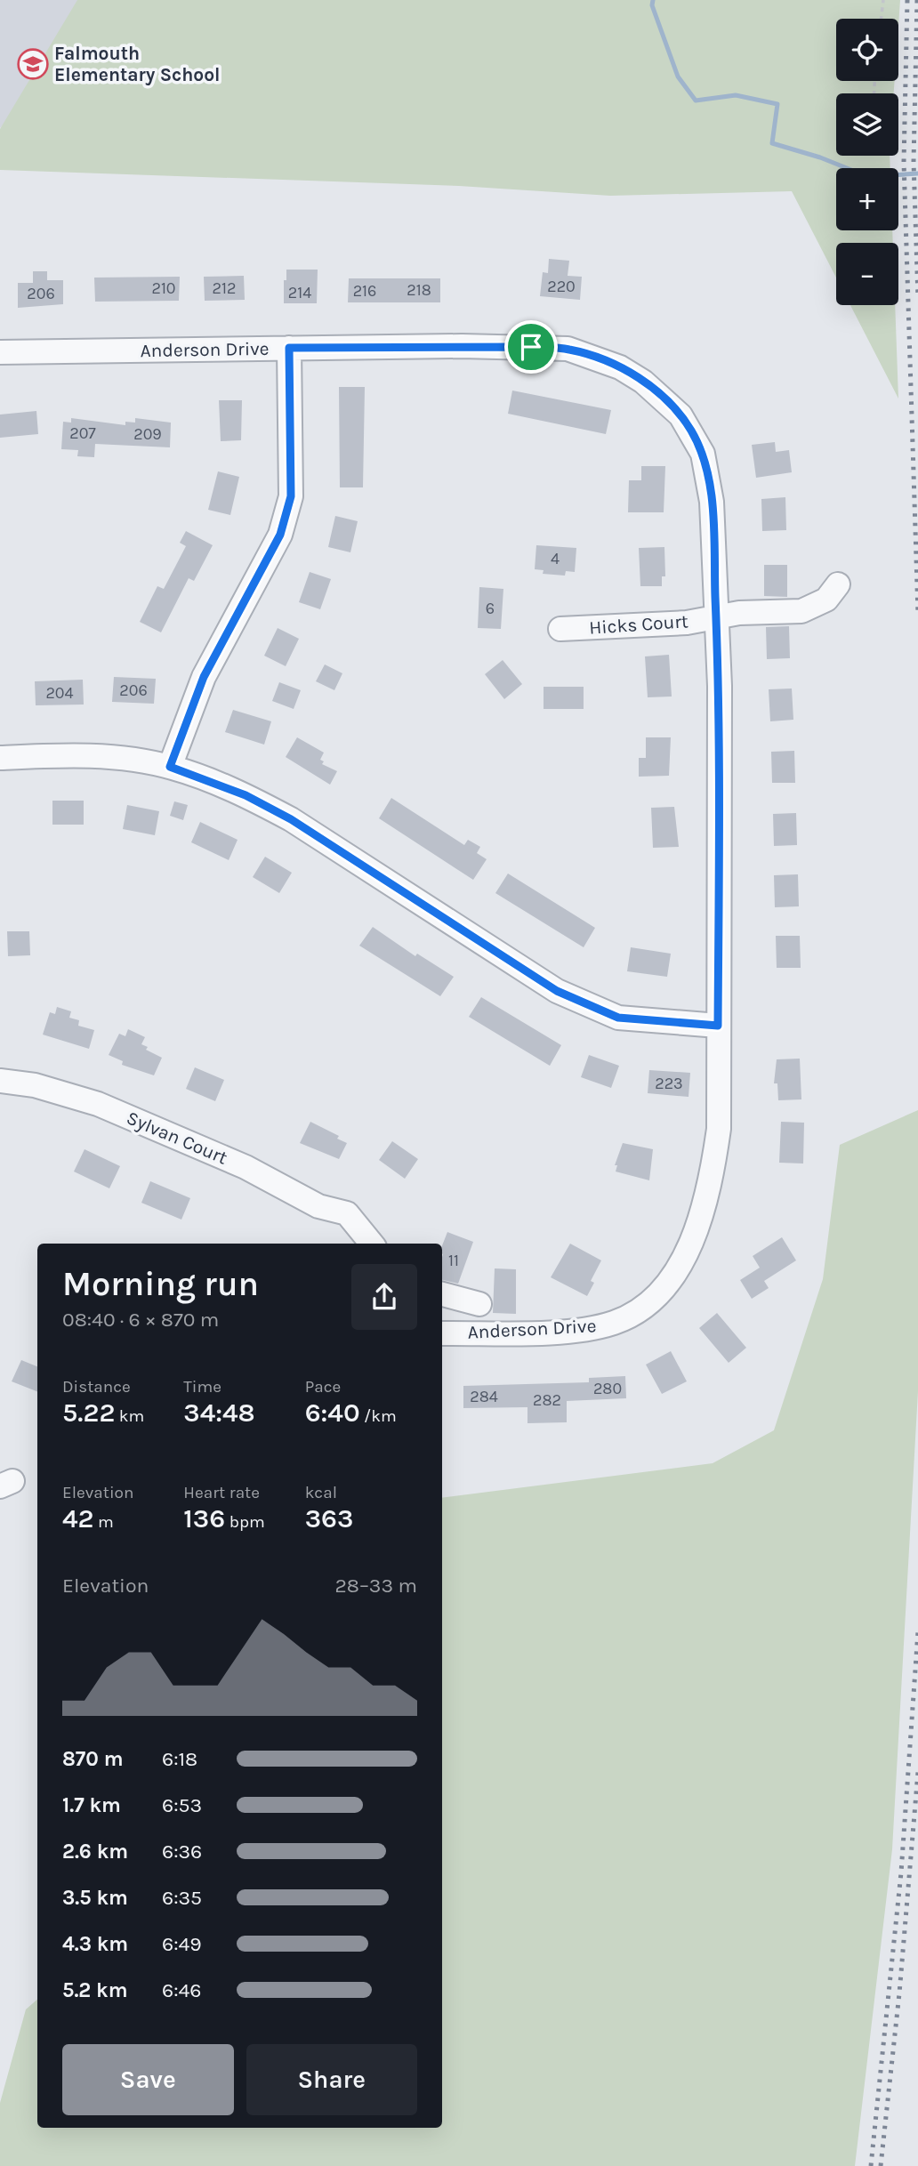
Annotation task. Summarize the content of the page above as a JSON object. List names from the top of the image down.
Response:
{
  "streets": {
    "street": ["Anderson Drive", "Hicks Court", "Sylvan Court"]
  },
  "crossings": [
    ["Anderson Drive", "Hicks Court"]
  ],
  "places": {
    "school or university": ["Falmouth Elementary School"]
  },
  "house_numbers": [
    "220",
    "210",
    "212",
    "218",
    "216",
    "214",
    "206",
    "207",
    "209",
    "4",
    "6",
    "206",
    "204",
    "223",
    "11",
    "280",
    "284",
    "282"
  ],
  "page": {
    "map_buttons": ["+", "−"],
    "heading": ["Morning run", "08:40 · 6 × 870 m"],
    "stats": [
      ["Distance", "5.22 km"],
      ["Time", "34:48"],
      ["Pace", "6:40 /km"],
      ["Elevation", "42 m"],
      ["Heart rate", "136 bpm"],
      ["kcal", "363"]
    ],
    "chart": ["Elevation", "28–33 m"],
    "list": [
      {
        "name": "870 m",
        "note": "6:18"
      },
      {
        "name": "1.7 km",
        "note": "6:53"
      },
      {
        "name": "2.6 km",
        "note": "6:36"
      },
      {
        "name": "3.5 km",
        "note": "6:35"
      },
      {
        "name": "4.3 km",
        "note": "6:49"
      },
      {
        "name": "5.2 km",
        "note": "6:46"
      }
    ],
    "buttons": ["Save", "Share"]
  }
}
